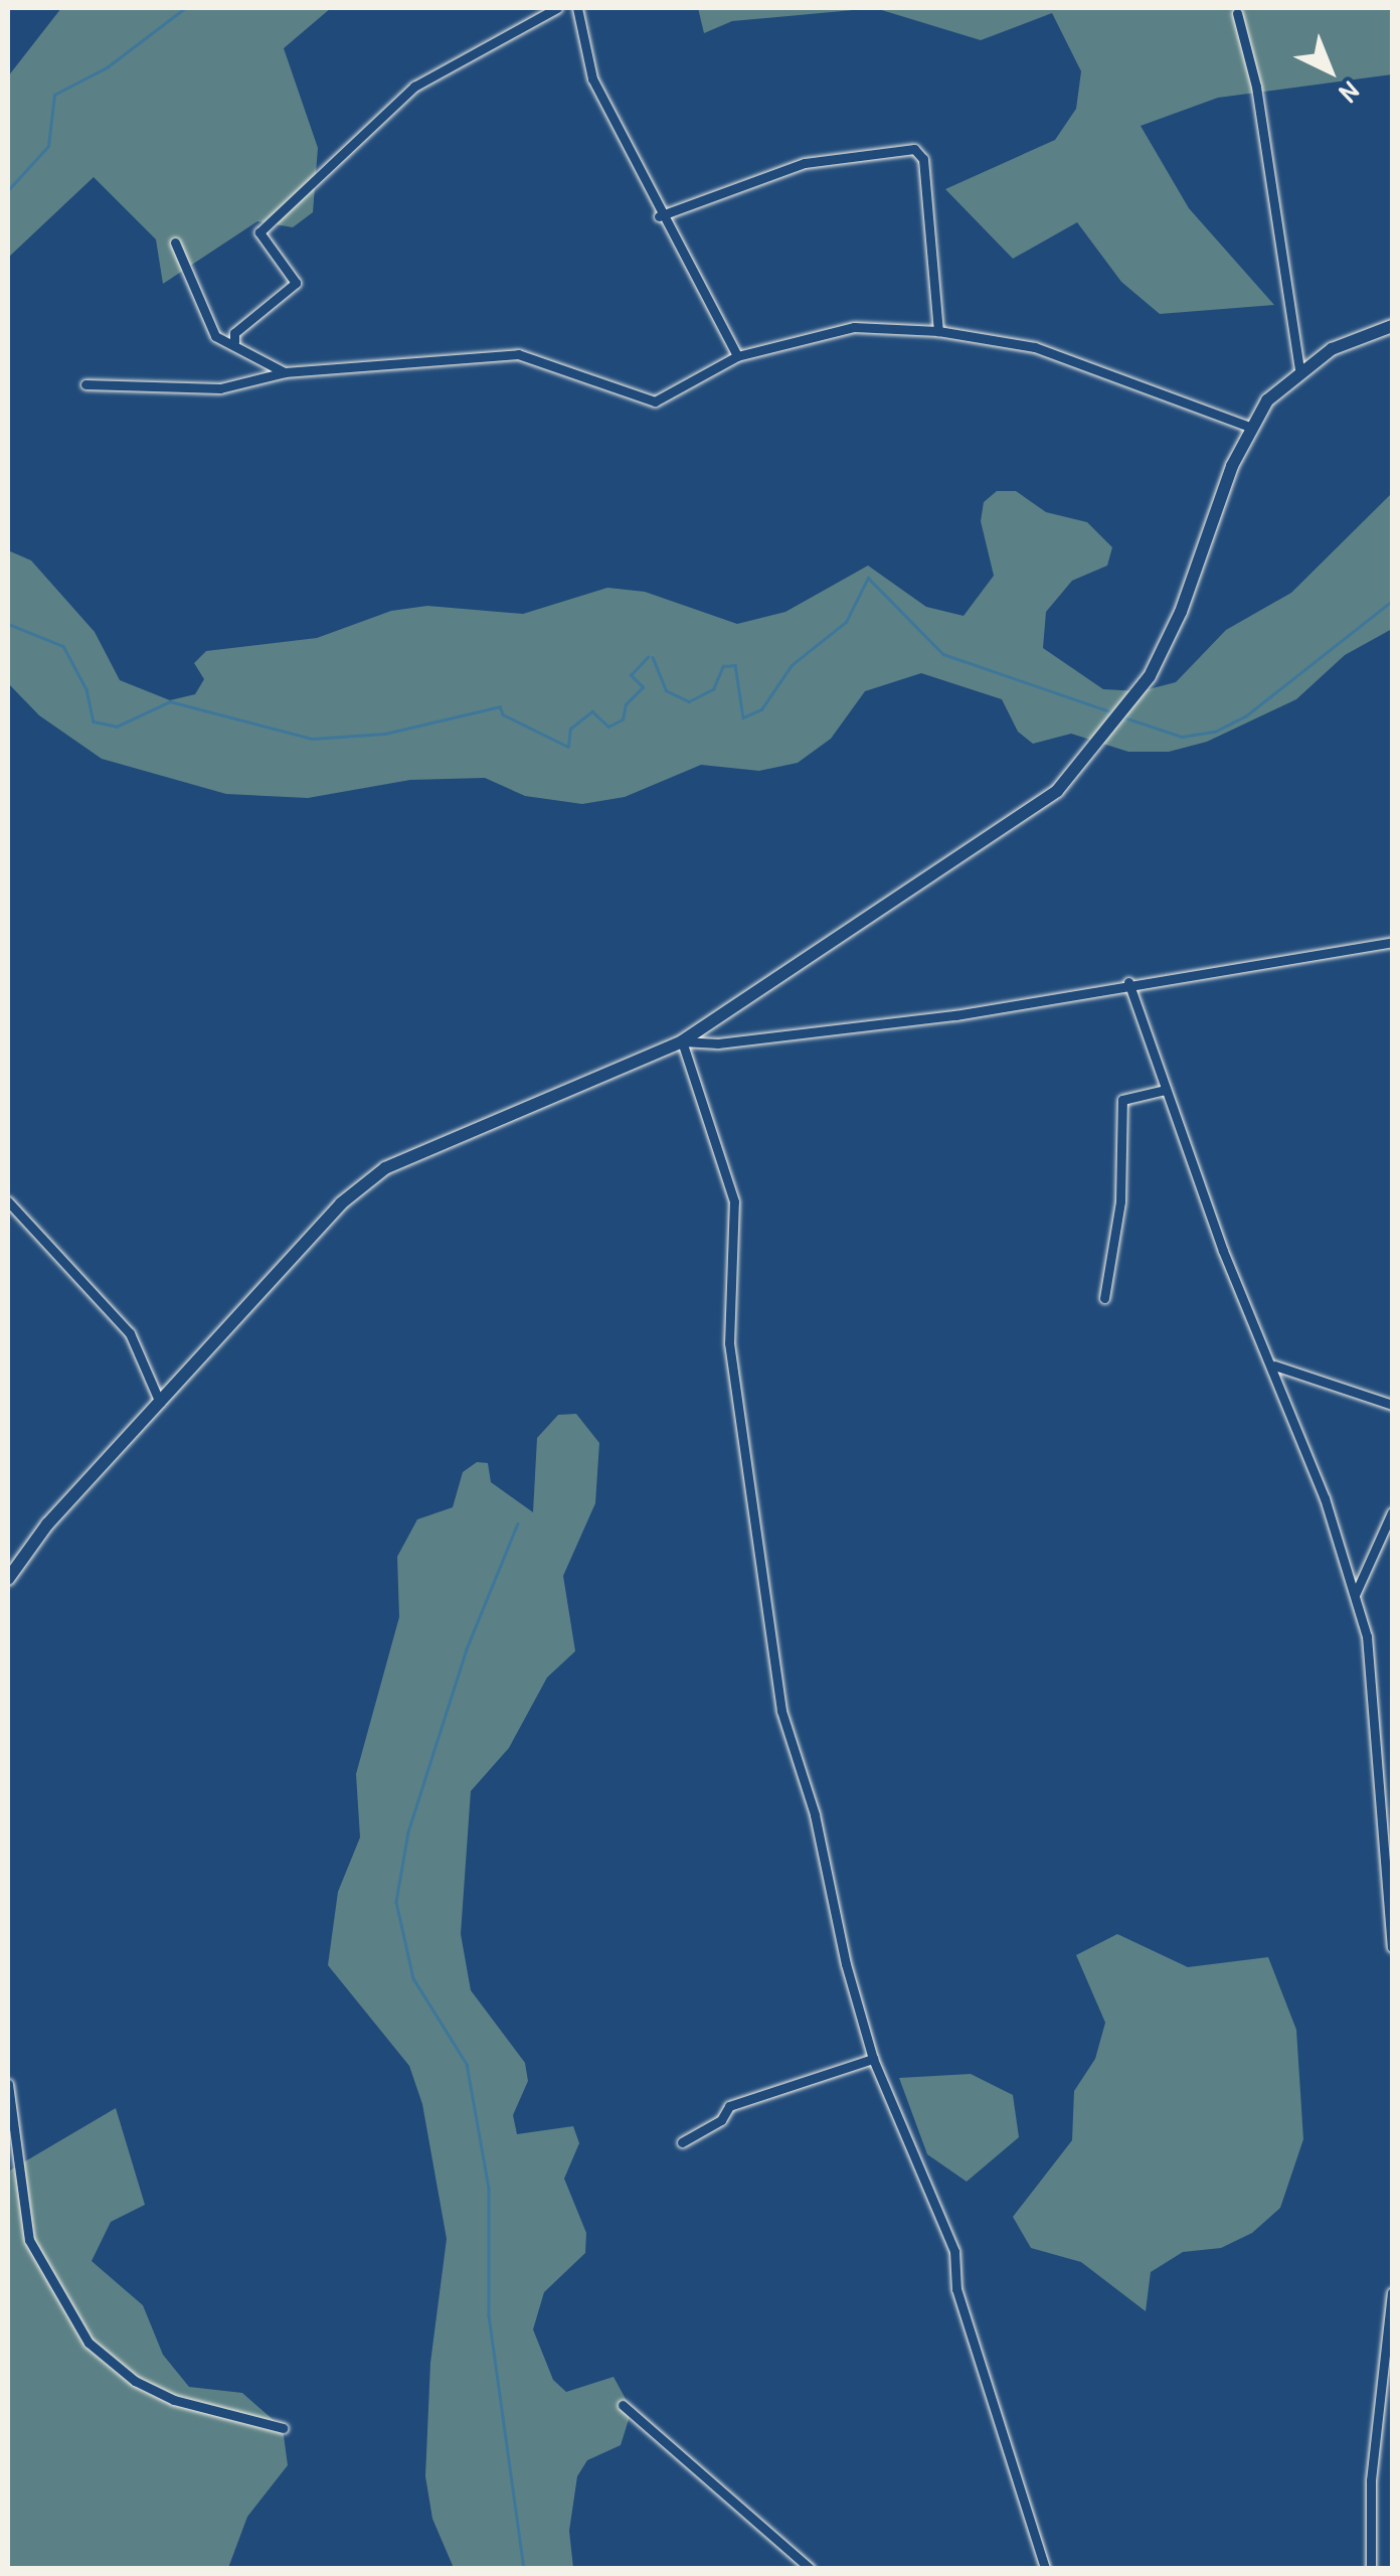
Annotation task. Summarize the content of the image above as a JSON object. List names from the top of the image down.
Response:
{
  "north": "bottom right"
}
